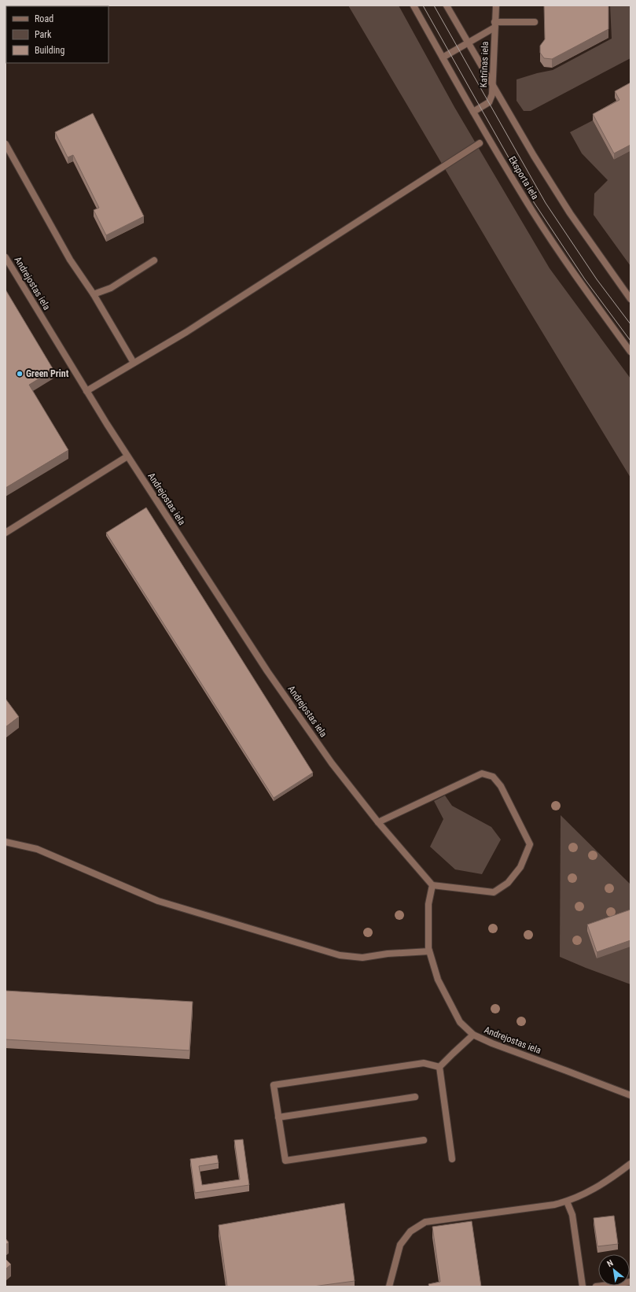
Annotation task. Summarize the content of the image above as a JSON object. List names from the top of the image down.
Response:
{
  "streets": {
    "street": ["Katrīnas iela", "Eksporta iela", "Andrejostas iela"]
  },
  "crossings": [
    ["Katrīnas iela", "Eksporta iela"]
  ],
  "places": ["Green Print"],
  "legend": ["Road", "Park", "Building"],
  "north": "top left"
}
